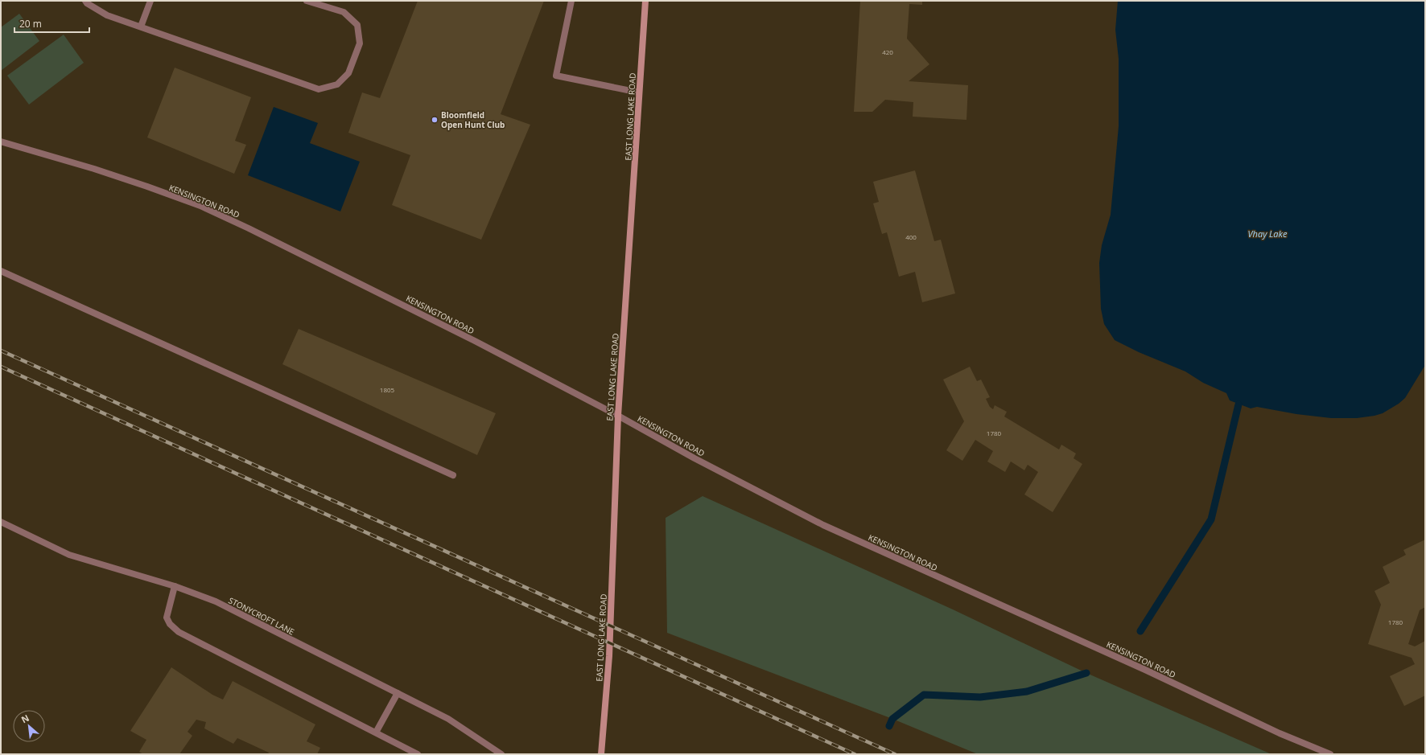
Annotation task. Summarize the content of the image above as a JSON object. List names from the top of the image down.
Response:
{
  "streets": {
    "main road": ["EAST LONG LAKE ROAD"],
    "street": ["KENSINGTON ROAD", "STONYCROFT LANE"]
  },
  "crossings": [
    ["EAST LONG LAKE ROAD", "KENSINGTON ROAD"]
  ],
  "water": ["Vhay Lake"],
  "places": ["Bloomfield Open Hunt Club"],
  "house_numbers": [
    "420",
    "400",
    "1805",
    "1780",
    "1780"
  ],
  "scale_bar": "20 m",
  "north": "top left"
}
